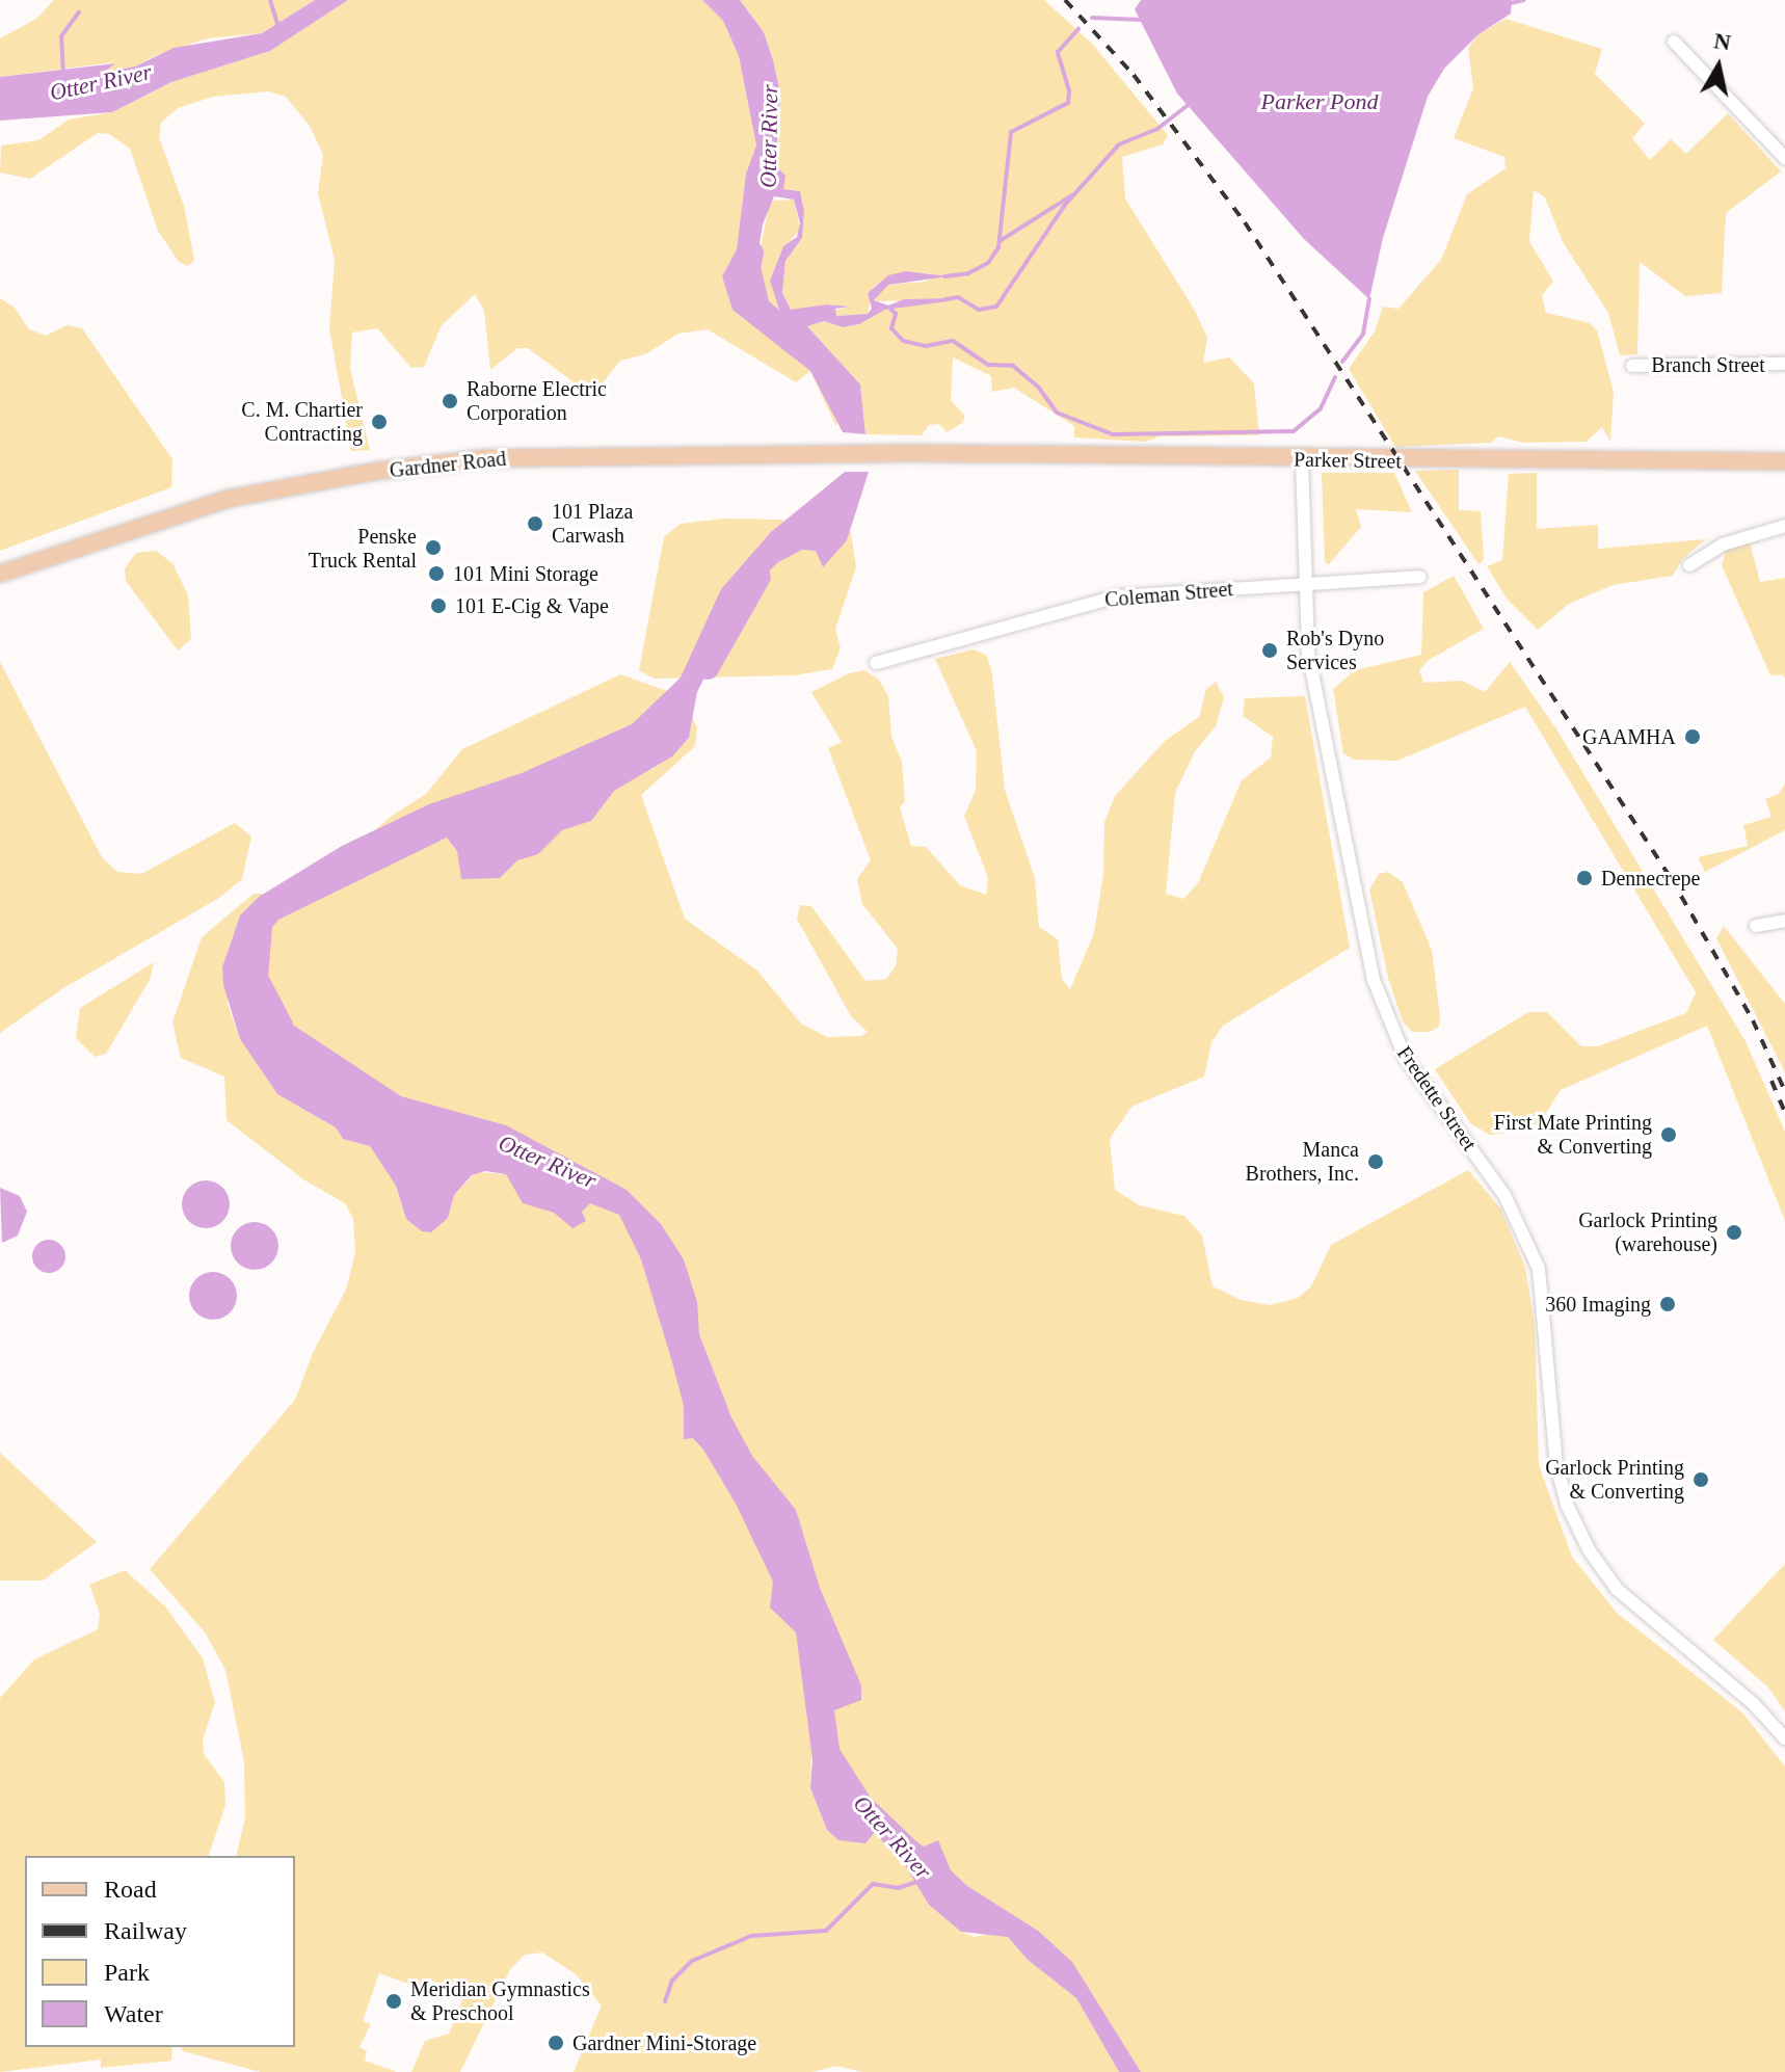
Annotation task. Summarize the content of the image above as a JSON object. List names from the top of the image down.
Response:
{
  "streets": {
    "main road": ["Parker Street", "Gardner Road"],
    "street": ["Branch Street", "Coleman Street", "Fredette Street"]
  },
  "crossings": [
    ["Parker Street", "Gardner Road"],
    ["Parker Street", "Fredette Street"],
    ["Coleman Street", "Fredette Street"]
  ],
  "water": ["Otter River", "Parker Pond"],
  "places": [
    "Raborne Electric Corporation",
    "C. M. Chartier Contracting",
    "101 Plaza Carwash",
    "Penske Truck Rental",
    "101 Mini Storage",
    "101 E-Cig & Vape",
    "Rob's Dyno Services",
    "GAAMHA",
    "Dennecrepe",
    "First Mate Printing & Converting",
    "Manca Brothers, Inc.",
    "Garlock Printing (warehouse)",
    "360 Imaging",
    "Garlock Printing & Converting",
    "Meridian Gymnastics & Preschool",
    "Gardner Mini-Storage"
  ],
  "legend": [
    "Road",
    "Railway",
    "Park",
    "Water"
  ],
  "north": "top"
}
